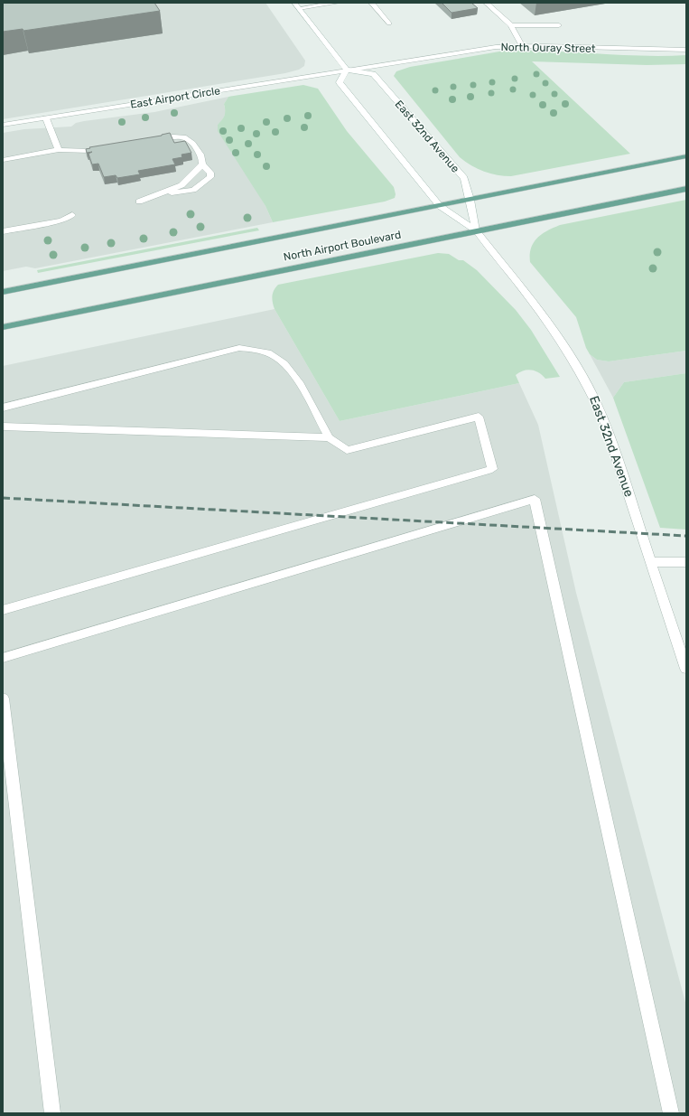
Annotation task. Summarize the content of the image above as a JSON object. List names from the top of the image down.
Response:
{
  "streets": {
    "main road": ["North Airport Boulevard"],
    "street": ["North Ouray Street", "East Airport Circle", "East 32nd Avenue"]
  },
  "crossings": [
    ["North Ouray Street", "East Airport Circle"],
    ["North Ouray Street", "East 32nd Avenue"],
    ["East Airport Circle", "East 32nd Avenue"],
    ["East 32nd Avenue", "North Airport Boulevard"]
  ]
}
